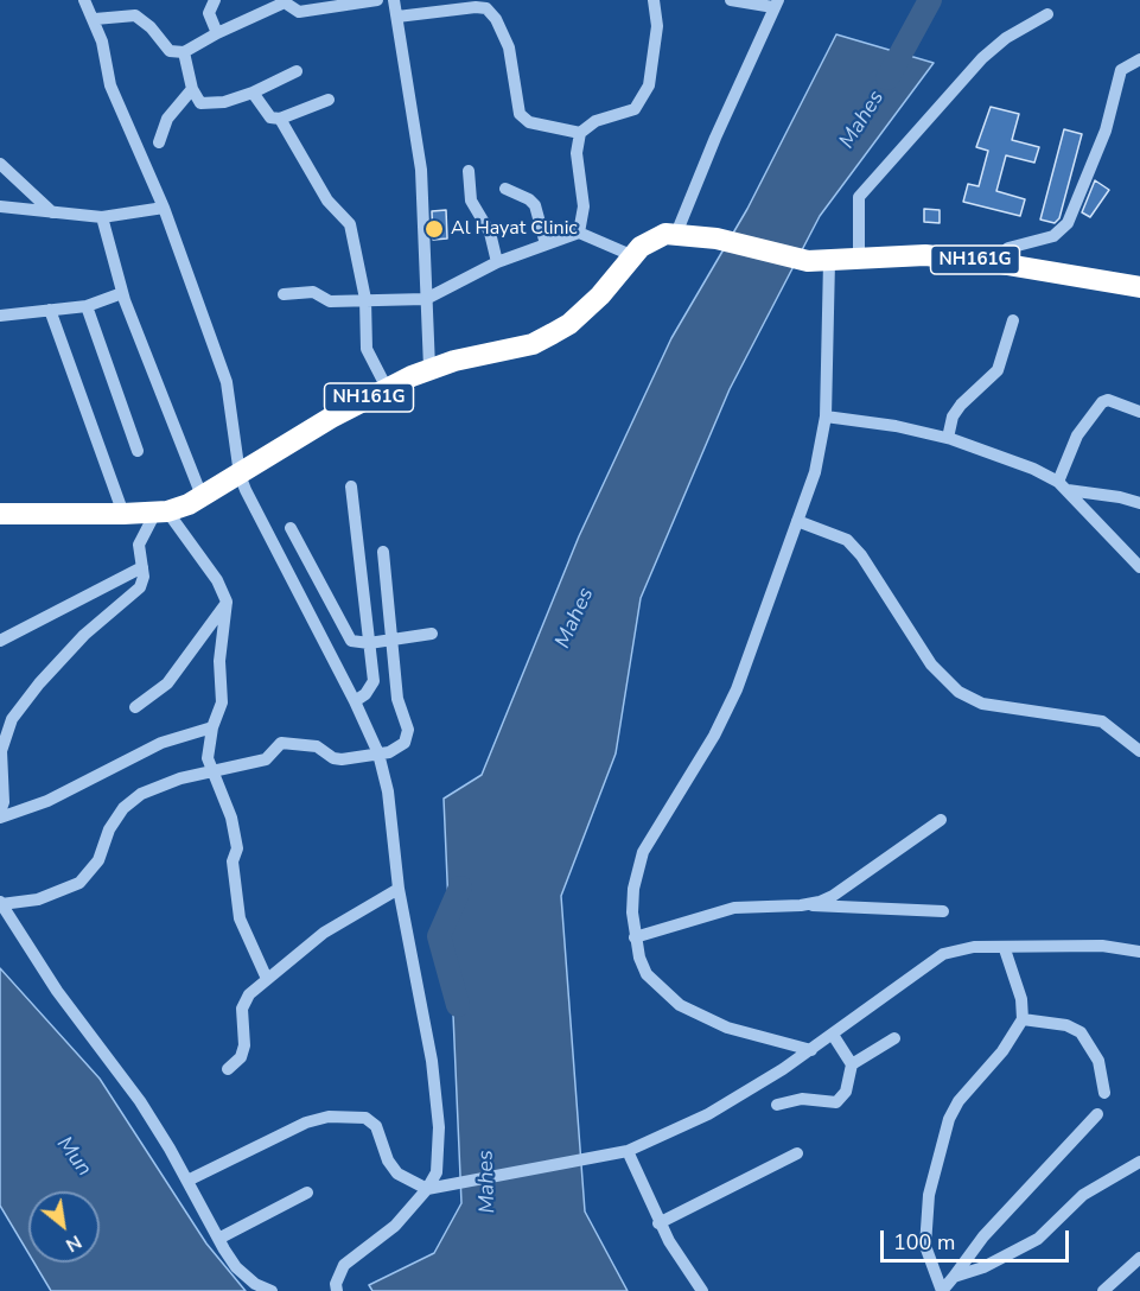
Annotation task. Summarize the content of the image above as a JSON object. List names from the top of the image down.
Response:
{
  "streets": {
    "highway": ["NH161G"]
  },
  "water": ["Mahes", "Mun"],
  "places": ["Al Hayat Clinic"],
  "scale_bar": "100 m",
  "north": "bottom right"
}
